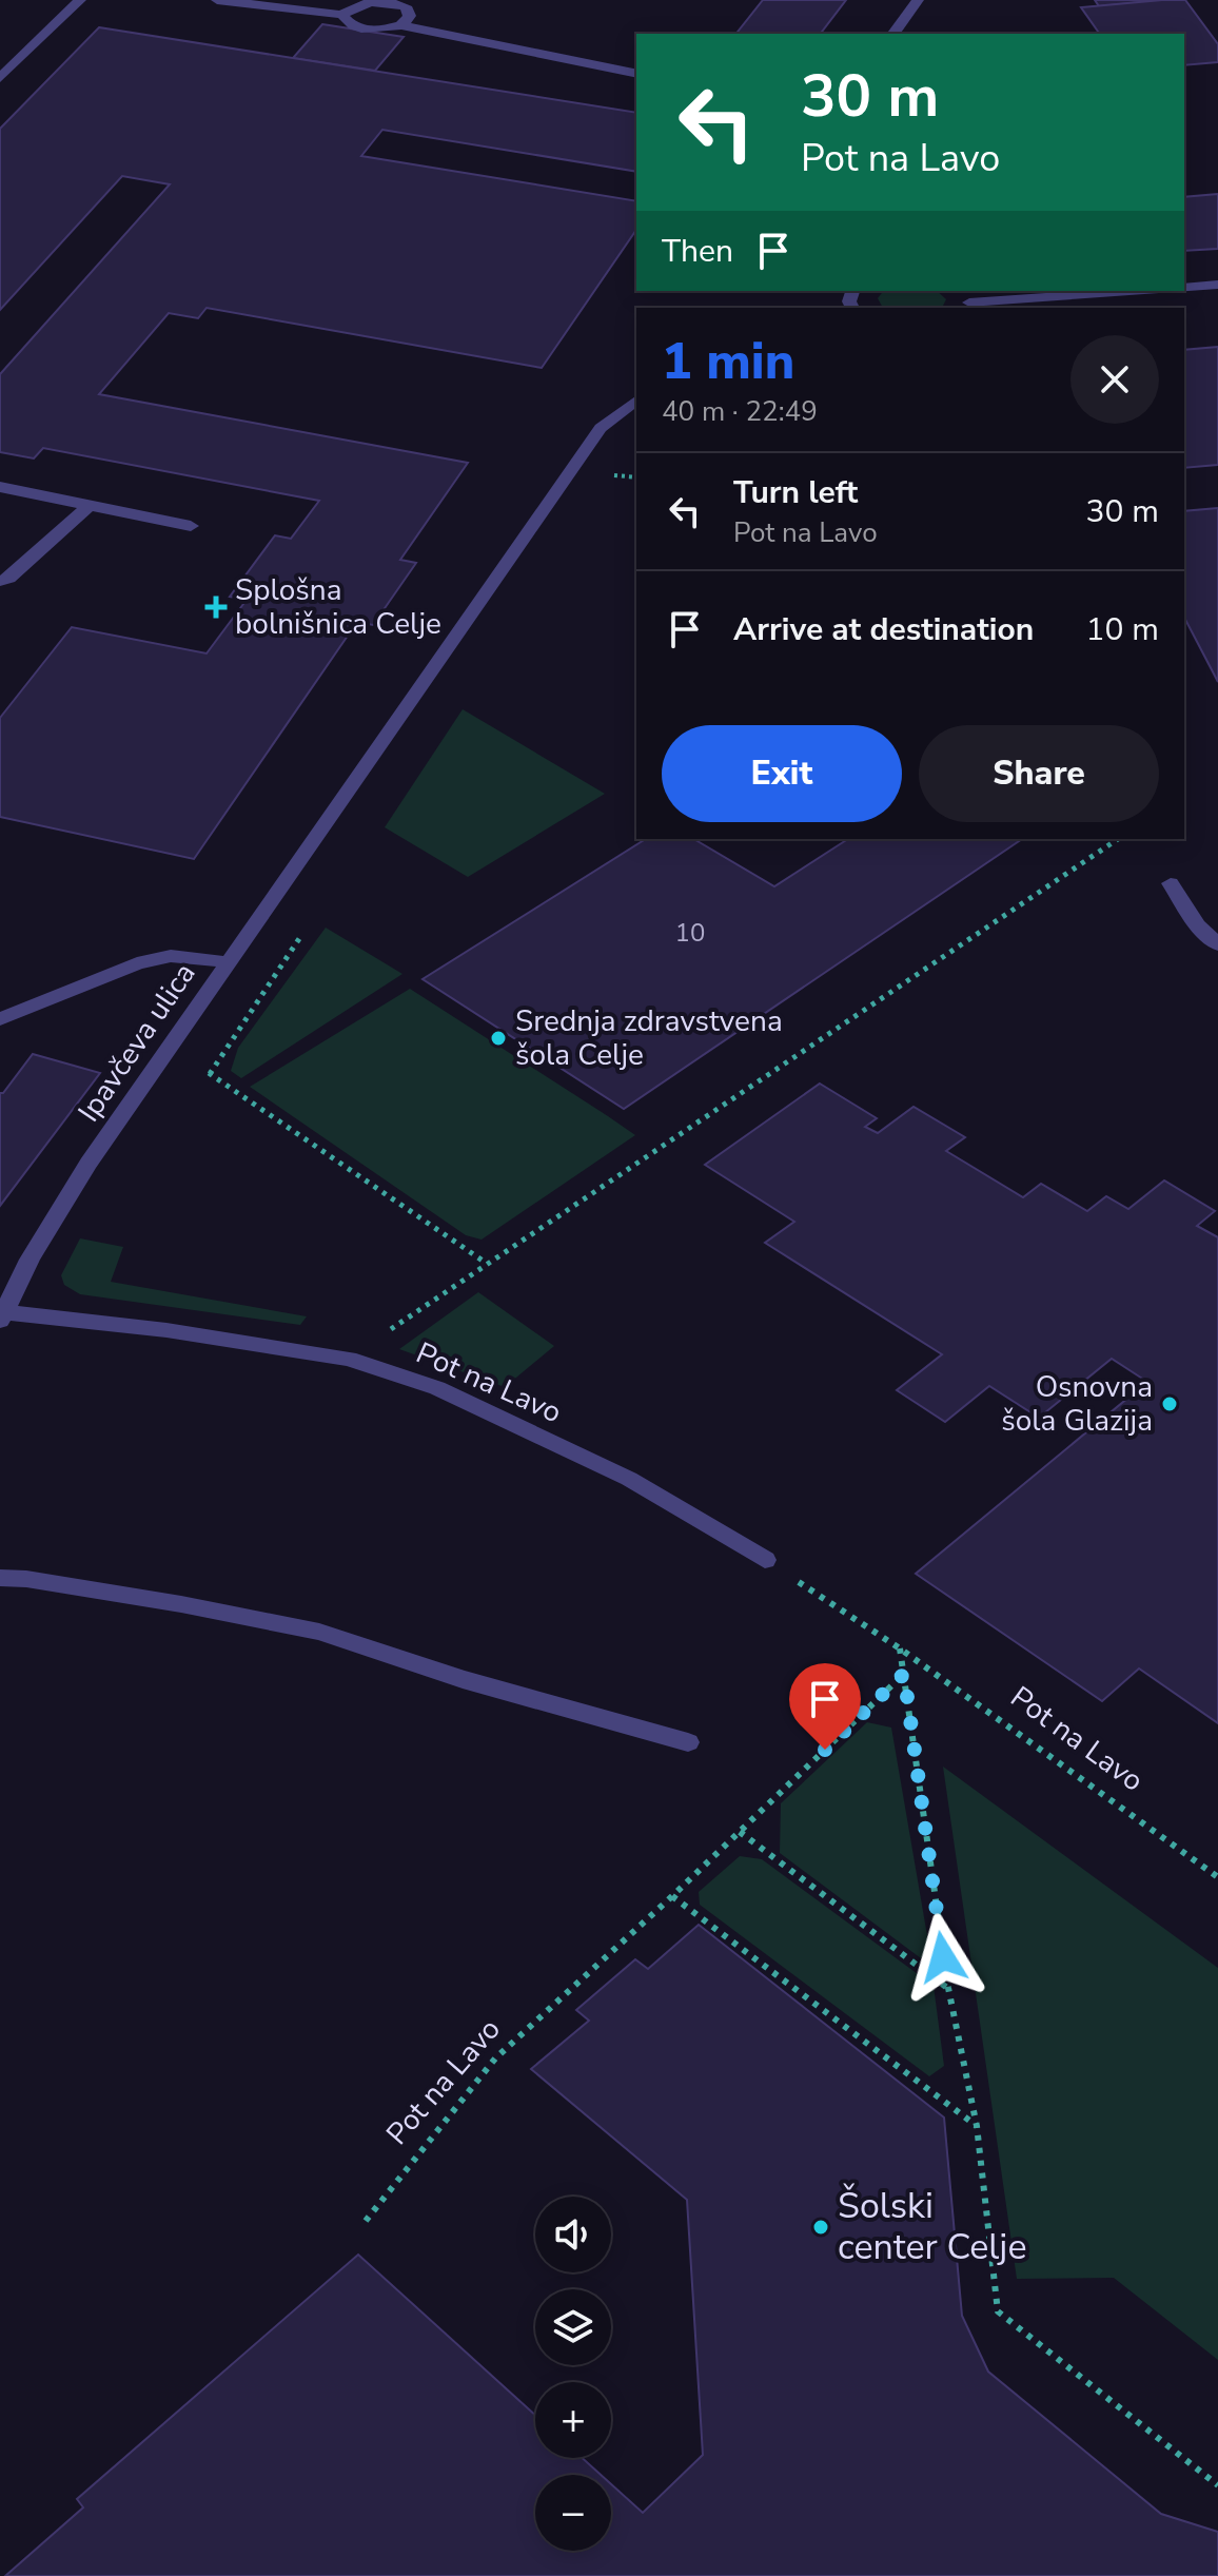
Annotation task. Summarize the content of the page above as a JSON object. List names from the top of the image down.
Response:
{
  "streets": {
    "street": ["Ipavčeva ulica", "Pot na Lavo"]
  },
  "crossings": [
    ["Ipavčeva ulica", "Pot na Lavo"]
  ],
  "places": {
    "health": ["Splošna bolnišnica Celje"],
    "other": ["Srednja zdravstvena šola Celje", "Osnovna šola Glazija", "Šolski center Celje"]
  },
  "house_numbers": ["10"],
  "page": {
    "turn": ["30 m", "Pot na Lavo"],
    "then": "Then",
    "heading": ["1 min", "40 m · 22:49"],
    "list": [
      {
        "name": "Turn left",
        "note": "Pot na Lavo",
        "value": "30 m"
      },
      {
        "name": "Arrive at destination",
        "value": "10 m"
      }
    ],
    "buttons": ["Exit", "Share"],
    "map_buttons": ["+", "−"]
  }
}
